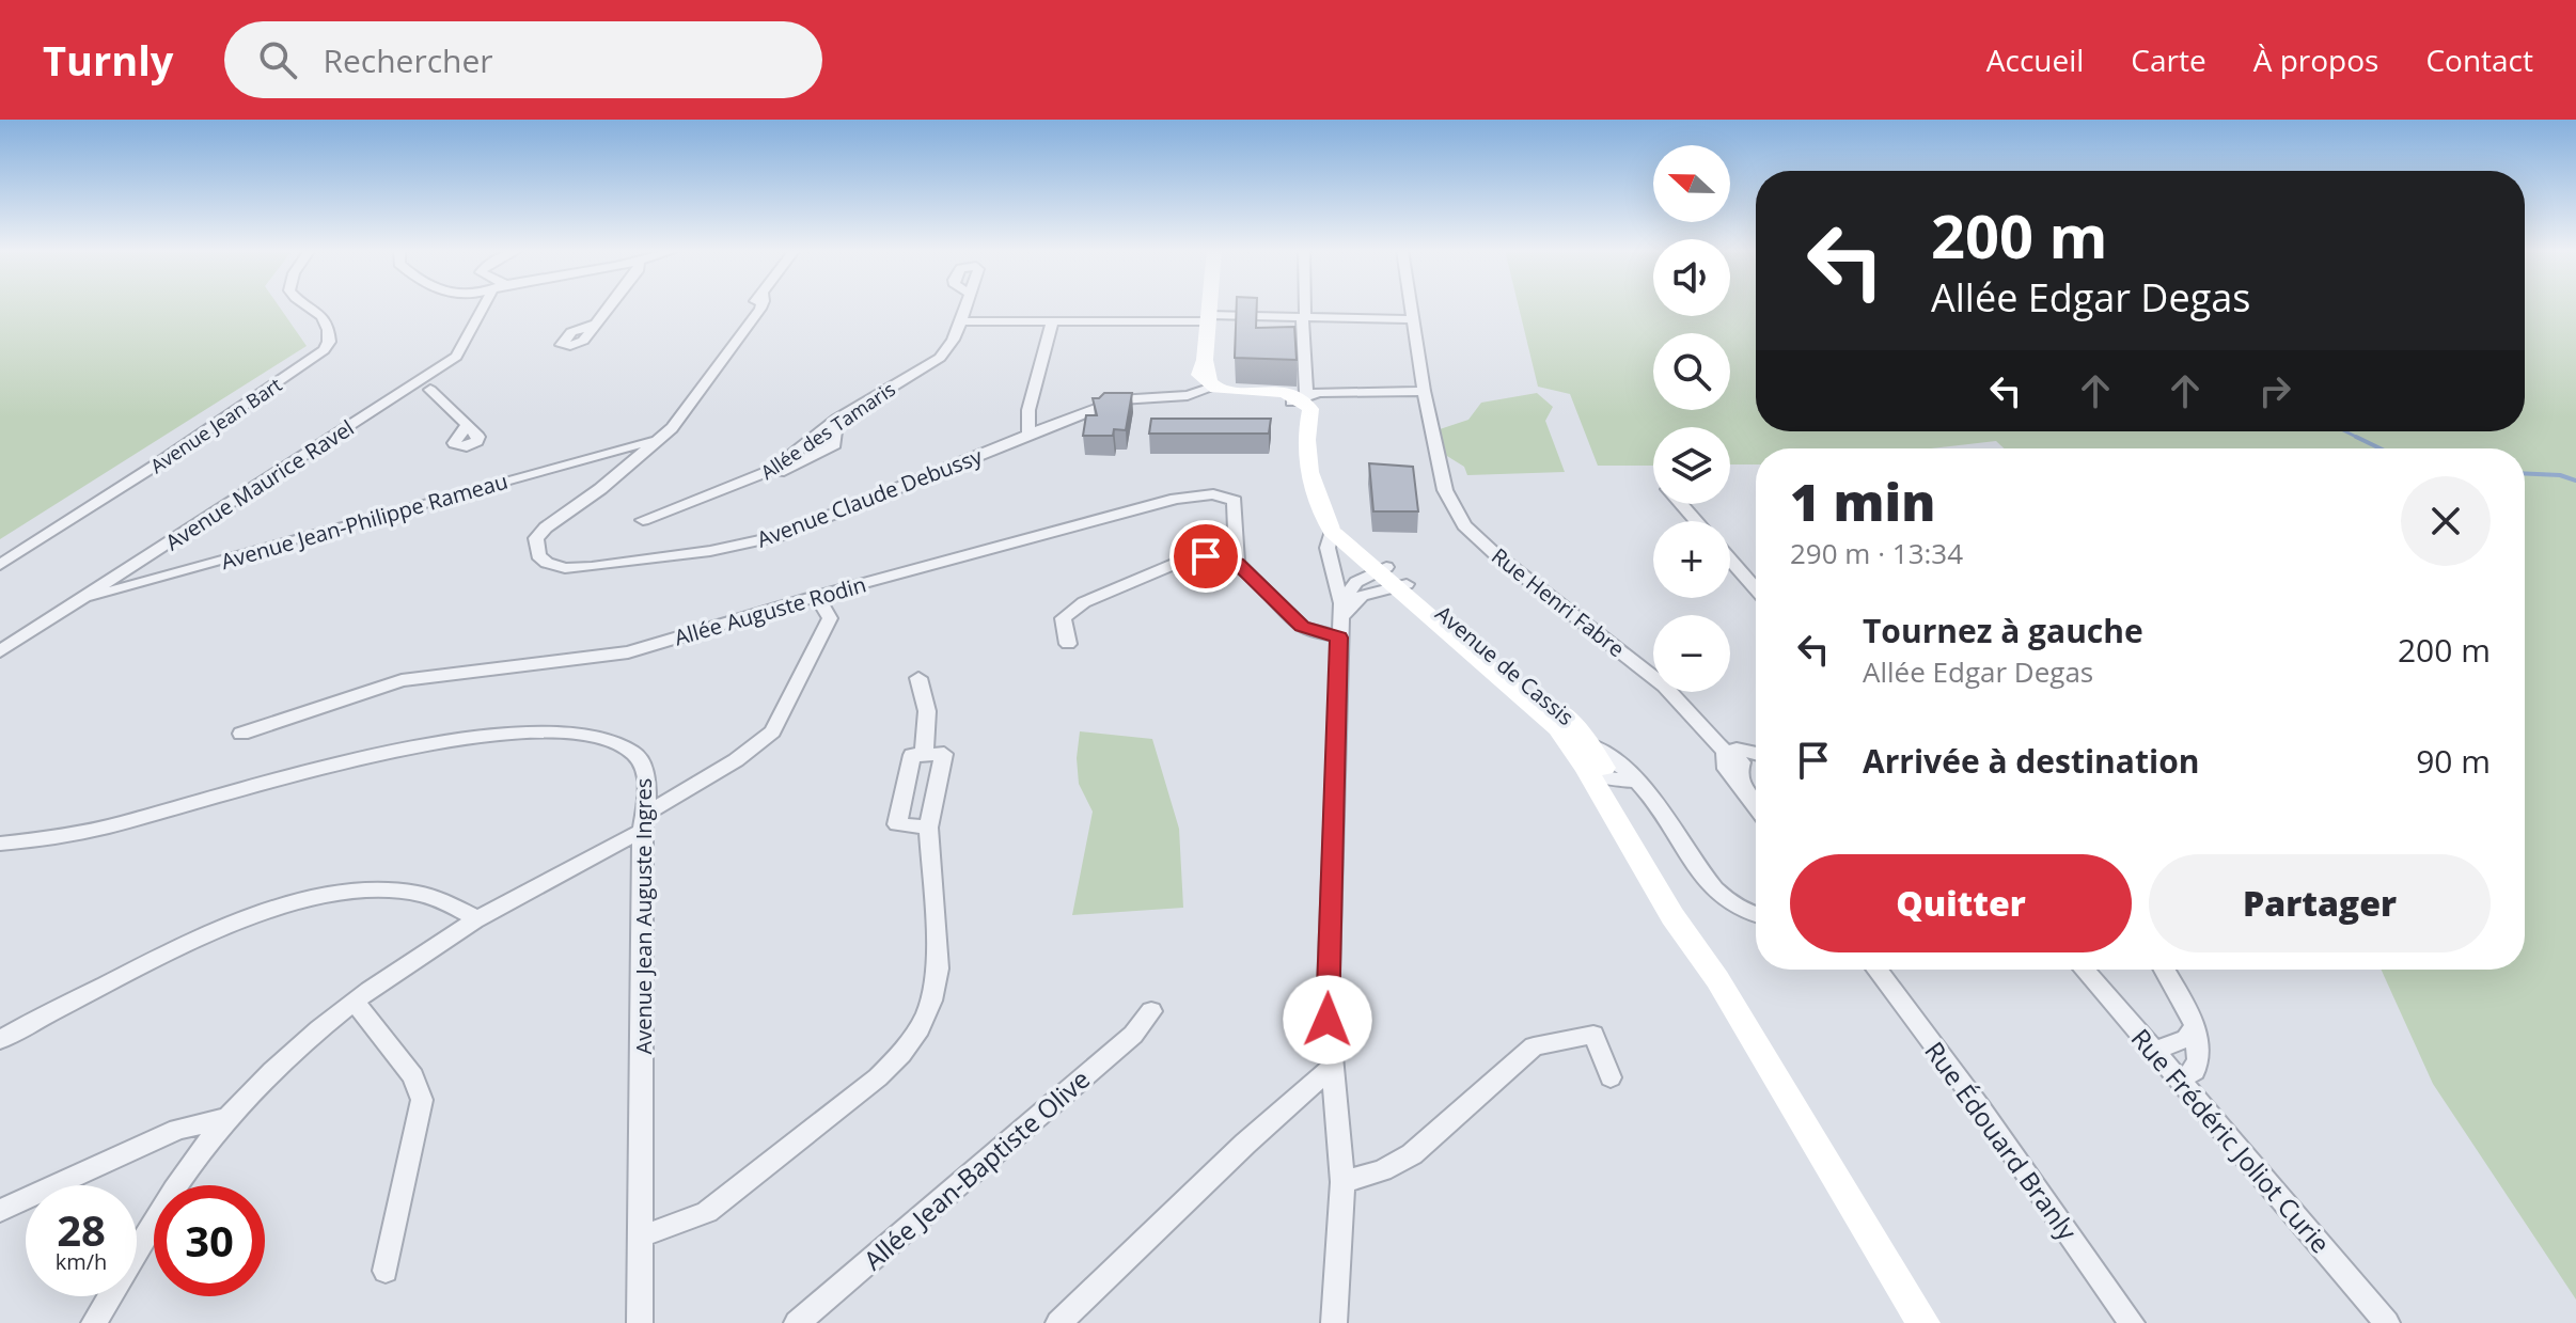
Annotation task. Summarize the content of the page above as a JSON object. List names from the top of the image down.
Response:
{
  "streets": {
    "main road": ["Avenue de Cassis"],
    "street": [
      "Avenue Jean Bart",
      "Allée des Tamaris",
      "Avenue Maurice Ravel",
      "Avenue Claude Debussy",
      "Avenue Jean-Philippe Rameau",
      "Rue Henri Fabre",
      "Allée Auguste Rodin",
      "Avenue Jean Auguste Ingres",
      "Rue Édouard Branly",
      "Rue Frédéric Joliot Curie",
      "Allée Jean-Baptiste Olive"
    ]
  },
  "crossings": [
    ["Avenue Maurice Ravel", "Avenue Jean-Philippe Rameau"],
    ["Avenue Claude Debussy", "Avenue Jean-Philippe Rameau"]
  ],
  "north": "left",
  "page": {
    "header": "Turnly",
    "search": "Rechercher",
    "nav": [
      "Accueil",
      "Carte",
      "À propos",
      "Contact"
    ],
    "map_buttons": ["+", "−"],
    "turn": ["200 m", "Allée Edgar Degas"],
    "heading": ["1 min", "290 m · 13:34"],
    "list": [
      {
        "name": "Tournez à gauche",
        "note": "Allée Edgar Degas",
        "value": "200 m"
      },
      {
        "name": "Arrivée à destination",
        "value": "90 m"
      }
    ],
    "buttons": ["Quitter", "Partager"],
    "speed": "28 km/h",
    "limit": "30"
  }
}
